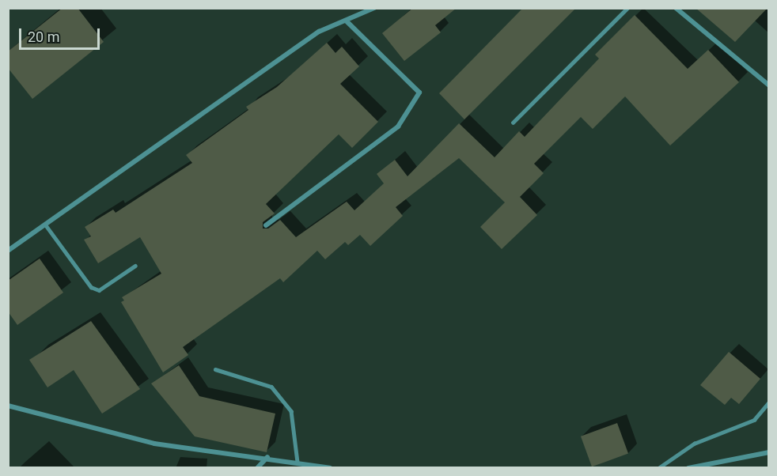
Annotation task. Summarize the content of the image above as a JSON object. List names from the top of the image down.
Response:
{
  "scale_bar": "20 m"
}
